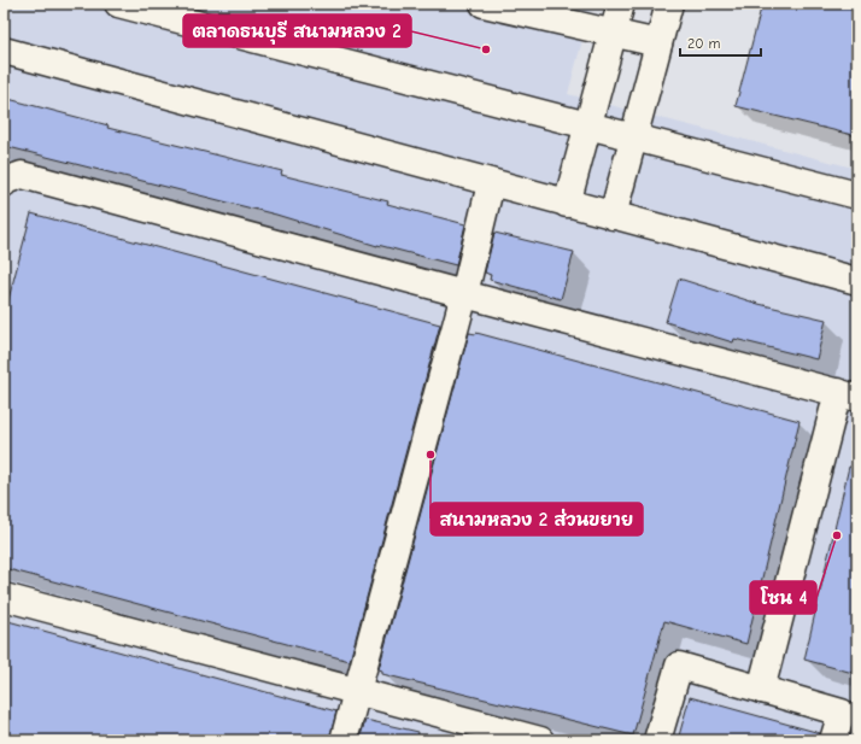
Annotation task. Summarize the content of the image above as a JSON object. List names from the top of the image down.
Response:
{
  "places": ["ตลาดธนบุรี สนามหลวง 2", "สนามหลวง 2 ส่วนขยาย", "โซน 4"],
  "scale_bar": "20 m"
}
